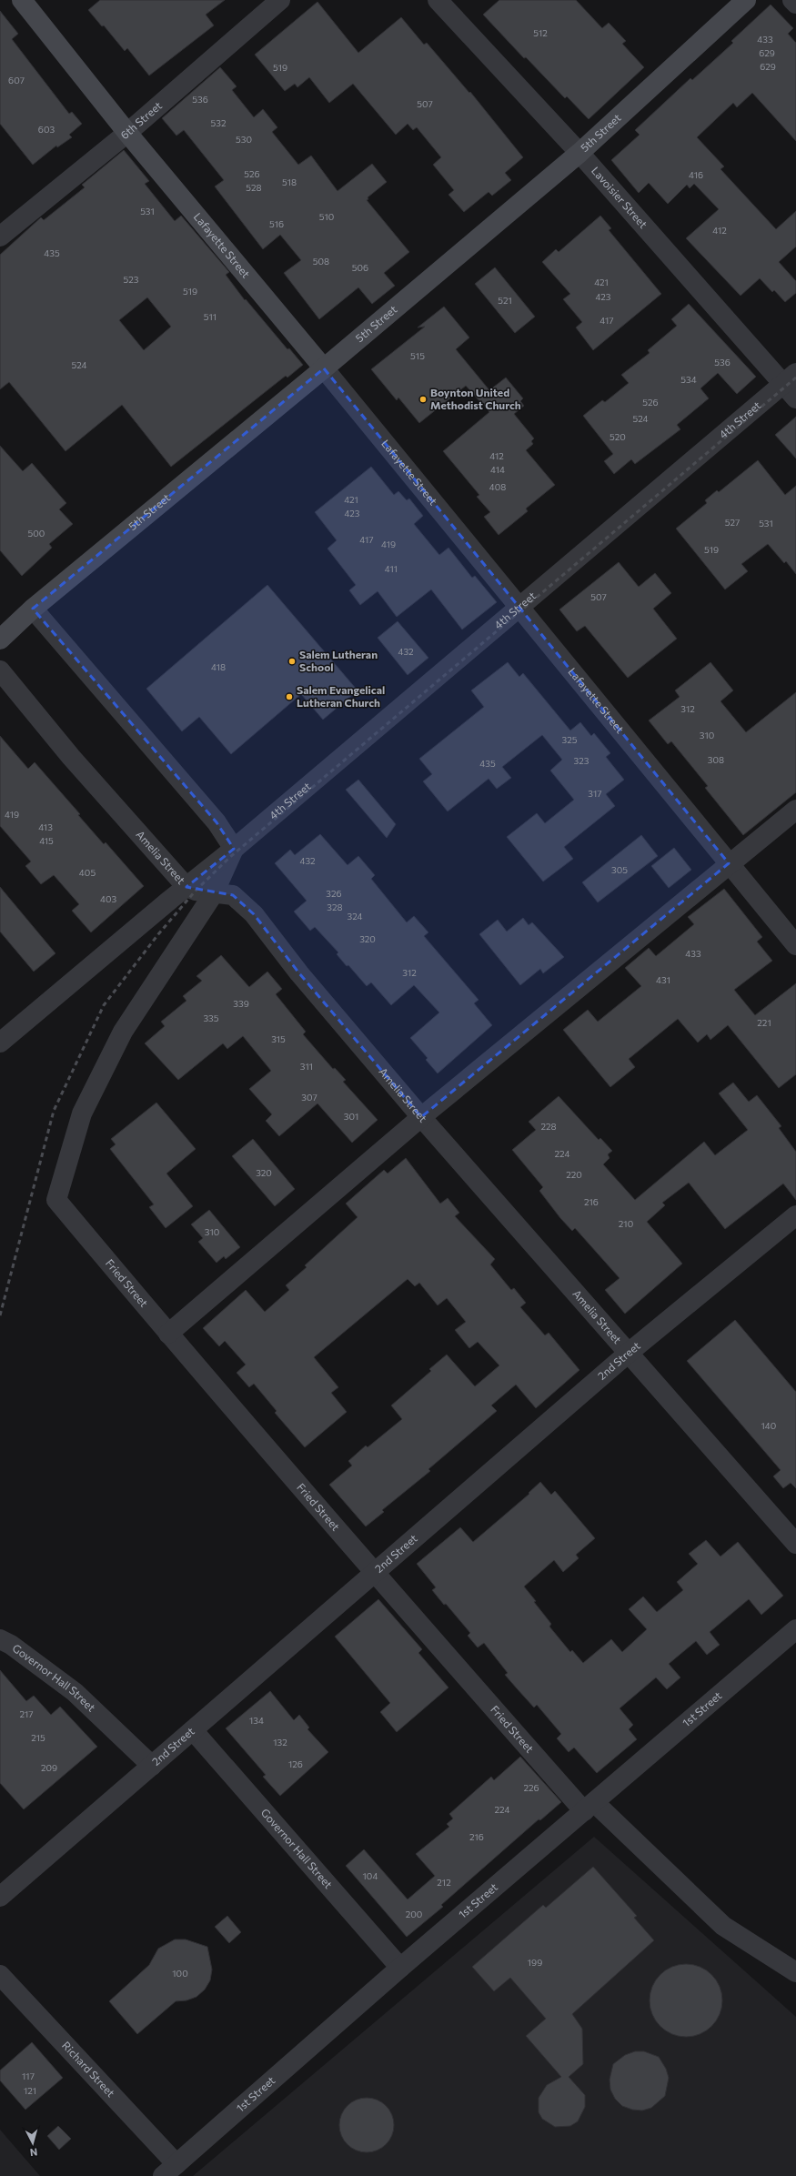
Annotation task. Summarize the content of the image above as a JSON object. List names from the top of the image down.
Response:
{
  "streets": {
    "main road": ["5th Street", "Lafayette Street"],
    "street": [
      "6th Street",
      "Lavoisier Street",
      "4th Street",
      "Amelia Street",
      "Fried Street",
      "2nd Street",
      "Governor Hall Street",
      "1st Street",
      "Richard Street"
    ]
  },
  "crossings": [
    ["6th Street", "Lafayette Street"],
    ["5th Street", "Lavoisier Street"],
    ["5th Street", "Lafayette Street"],
    ["Lavoisier Street", "4th Street"],
    ["Lafayette Street", "4th Street"],
    ["4th Street", "Amelia Street"],
    ["Amelia Street", "Fried Street"],
    ["Amelia Street", "2nd Street"],
    ["Fried Street", "2nd Street"],
    ["Fried Street", "1st Street"],
    ["2nd Street", "Governor Hall Street"],
    ["Governor Hall Street", "1st Street"],
    ["1st Street", "Richard Street"]
  ],
  "places": ["Boynton United Methodist Church", "Salem Lutheran School", "Salem Evangelical Lutheran Church"],
  "house_numbers": [
    "512",
    "433",
    "629",
    "629",
    "519",
    "607",
    "536",
    "507",
    "532",
    "603",
    "530",
    "526",
    "416",
    "518",
    "528",
    "531",
    "510",
    "516",
    "412",
    "435",
    "508",
    "506",
    "523",
    "421",
    "519",
    "423",
    "521",
    "511",
    "417",
    "515",
    "536",
    "524",
    "534",
    "526",
    "524",
    "520",
    "412",
    "414",
    "408",
    "421",
    "423",
    "527",
    "531",
    "500",
    "417",
    "419",
    "519",
    "411",
    "507",
    "432",
    "418",
    "312",
    "310",
    "325",
    "308",
    "323",
    "435",
    "317",
    "419",
    "413",
    "415",
    "432",
    "305",
    "405",
    "326",
    "403",
    "328",
    "324",
    "320",
    "433",
    "312",
    "431",
    "339",
    "335",
    "221",
    "315",
    "311",
    "307",
    "301",
    "228",
    "224",
    "320",
    "220",
    "216",
    "210",
    "310",
    "140",
    "217",
    "134",
    "215",
    "132",
    "126",
    "209",
    "226",
    "224",
    "216",
    "104",
    "212",
    "200",
    "199",
    "100",
    "117",
    "121"
  ],
  "north": "bottom"
}
